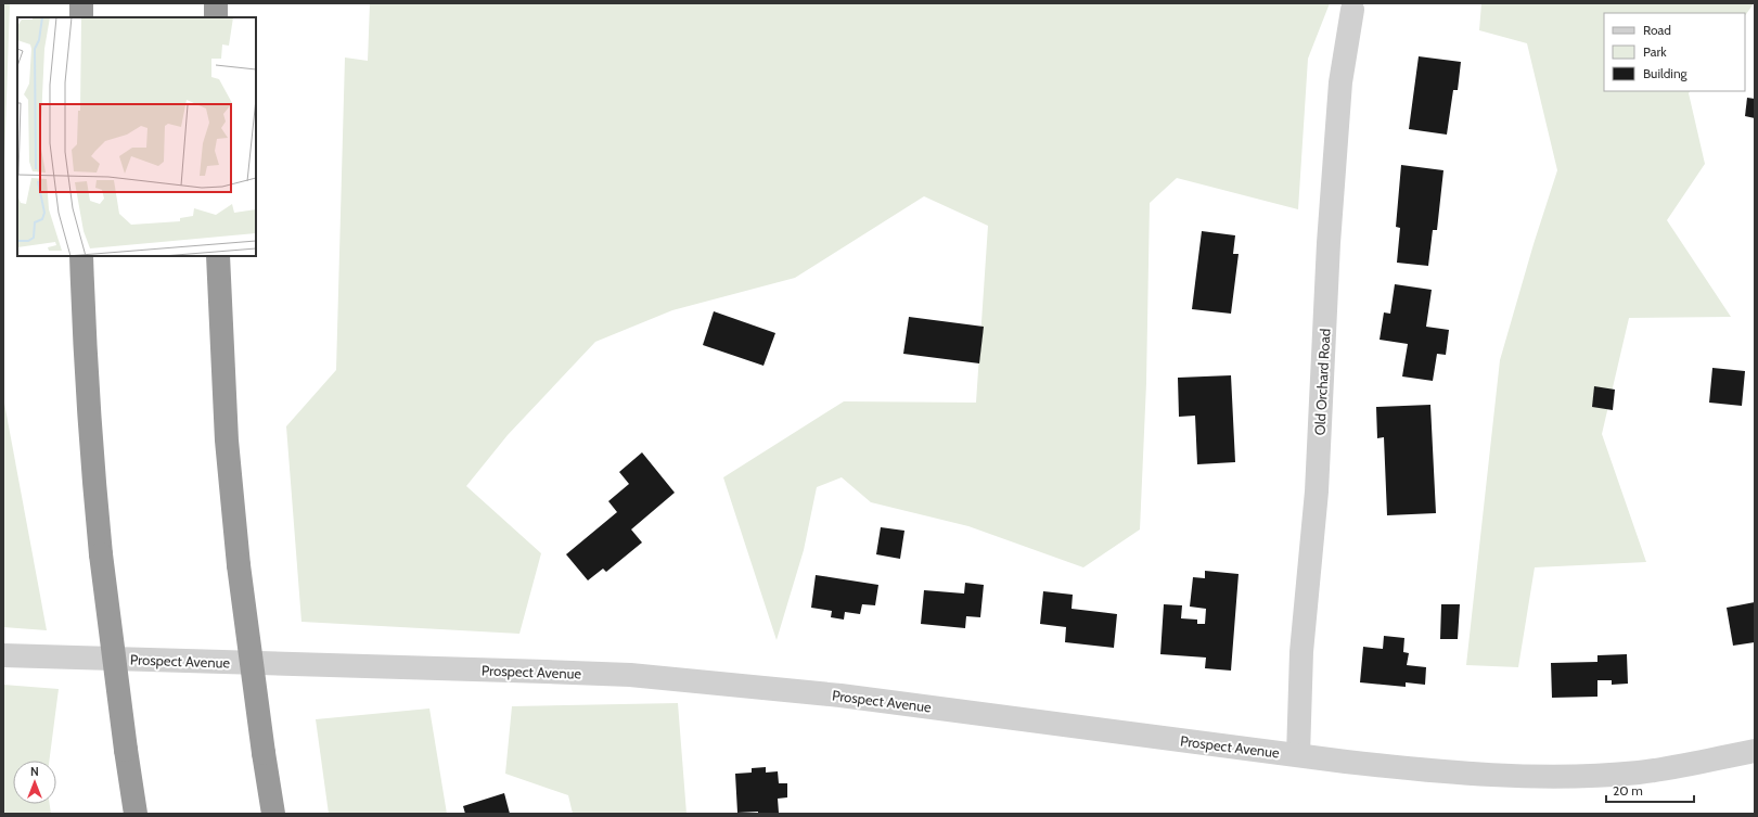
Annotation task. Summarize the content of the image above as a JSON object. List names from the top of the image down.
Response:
{
  "streets": {
    "street": ["Old Orchard Road", "Prospect Avenue"]
  },
  "crossings": [
    ["Old Orchard Road", "Prospect Avenue"]
  ],
  "legend": ["Road", "Park", "Building"],
  "scale_bar": "20 m",
  "north": "top"
}
